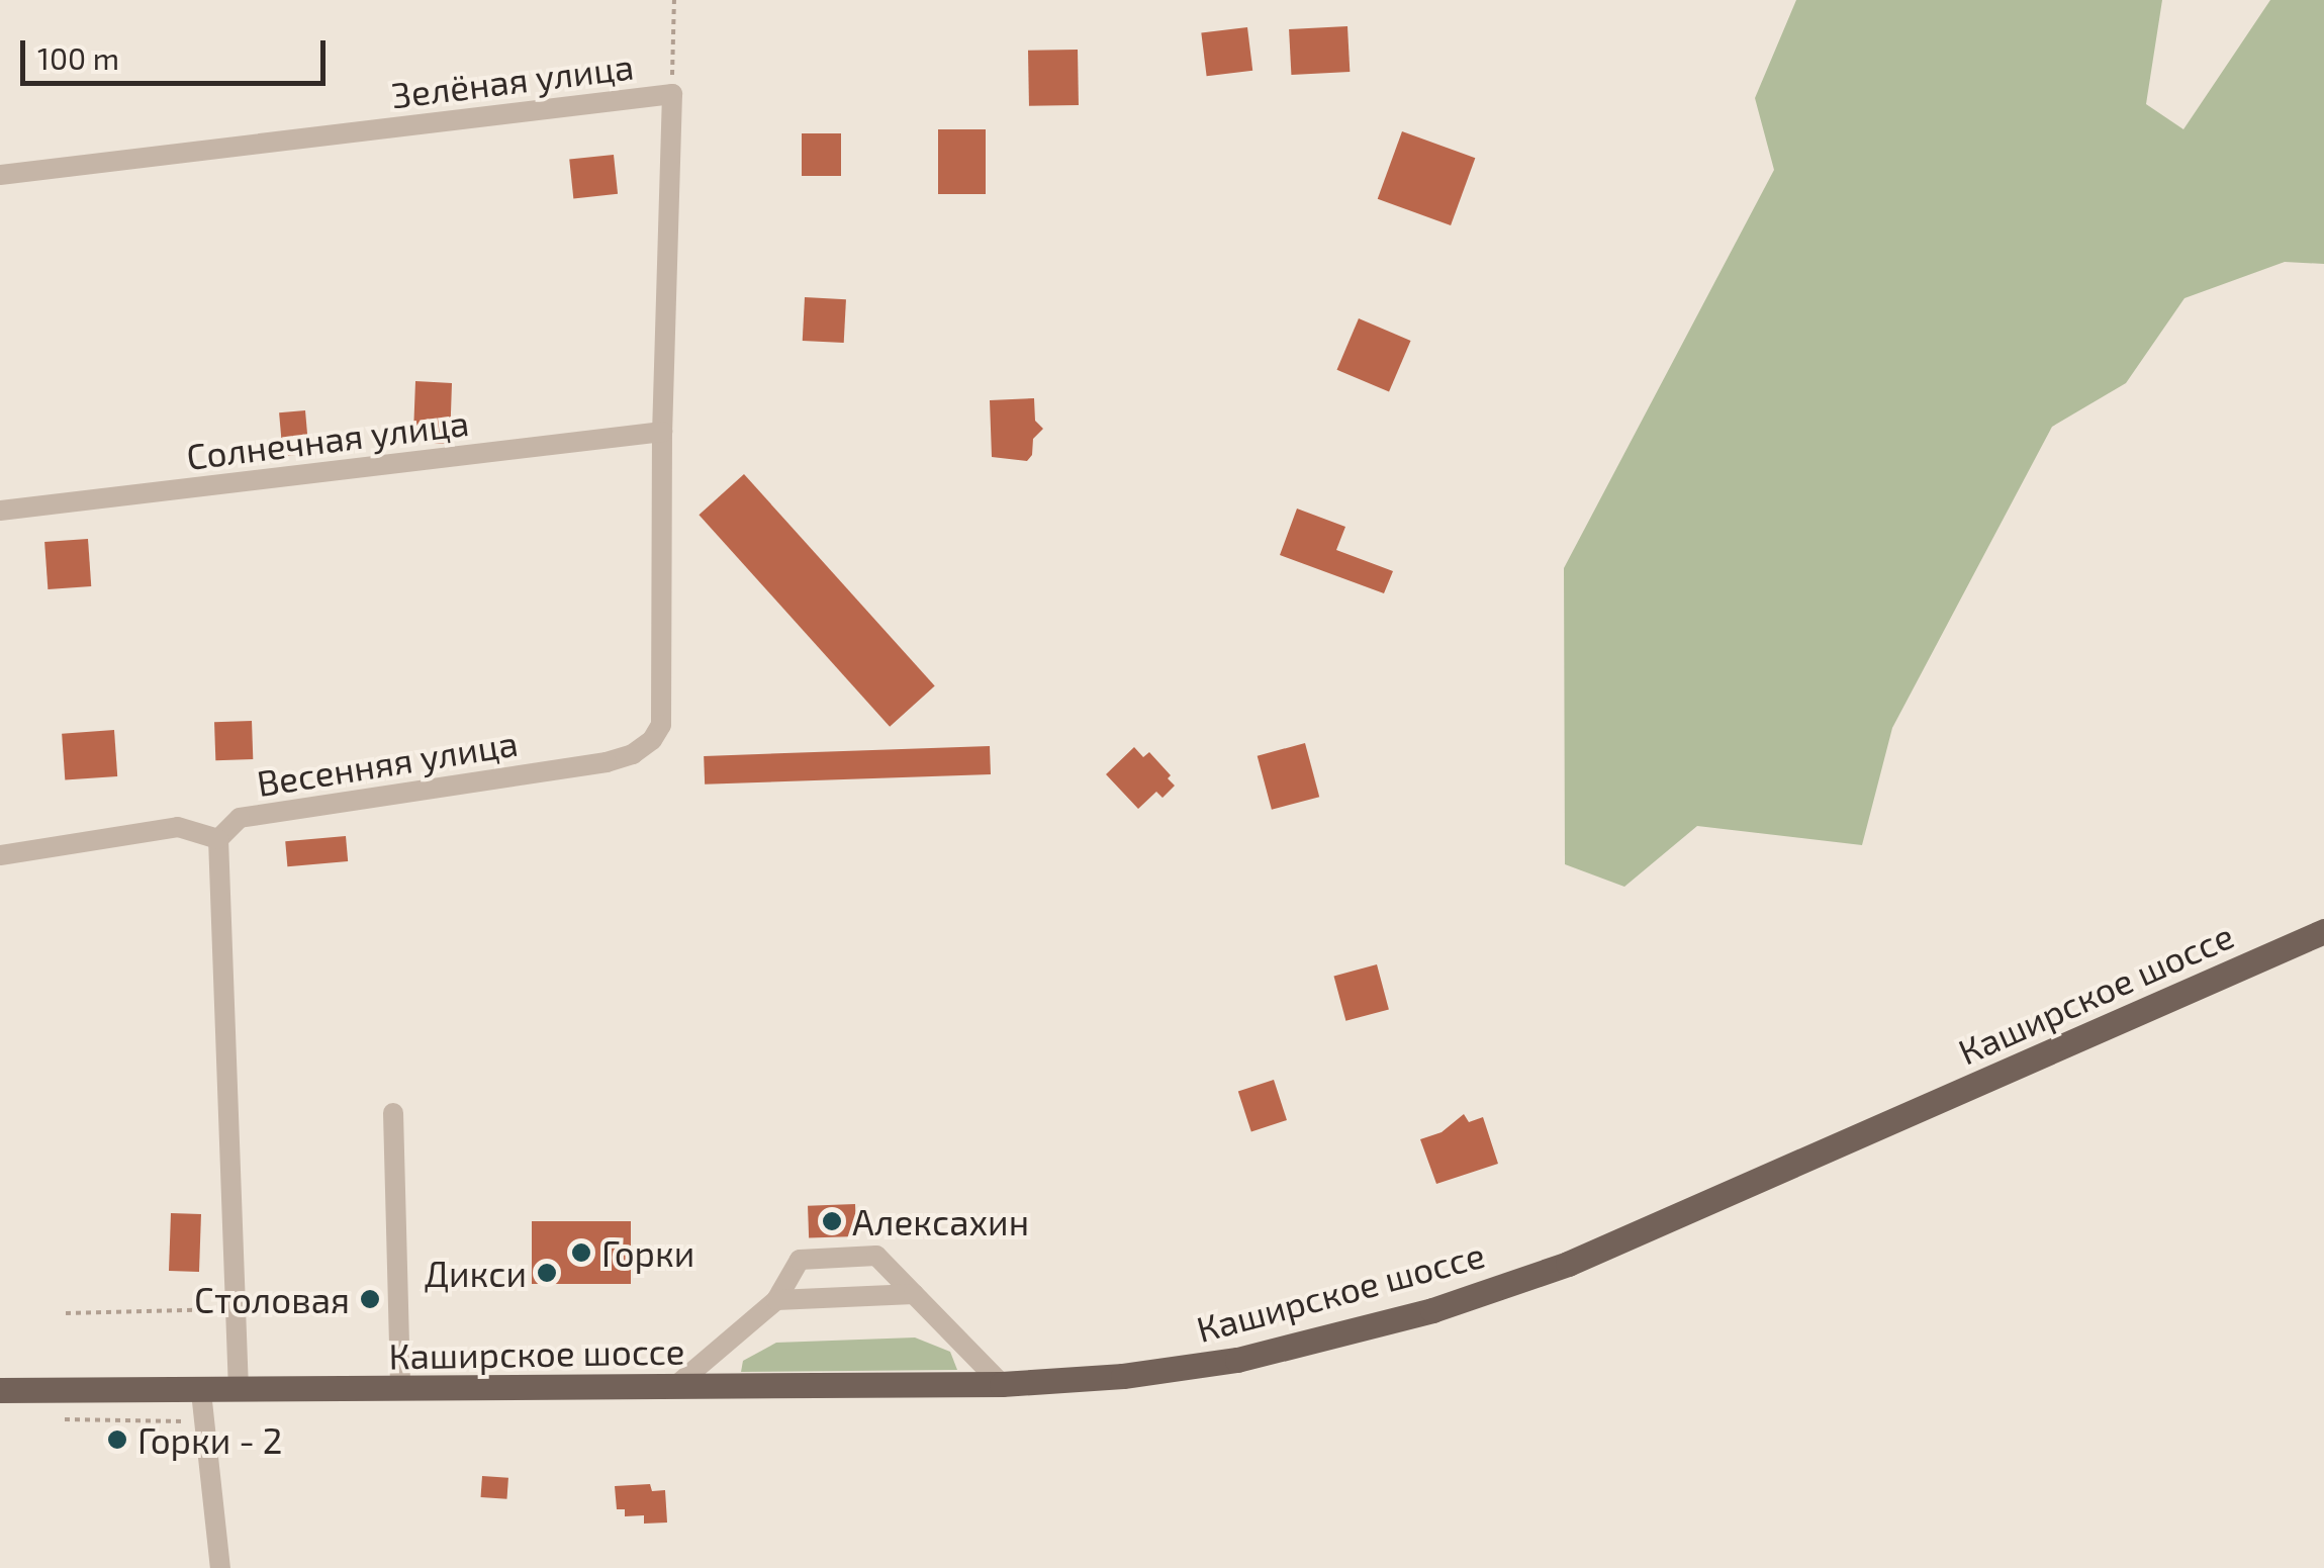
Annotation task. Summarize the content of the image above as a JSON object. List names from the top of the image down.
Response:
{
  "streets": {
    "main road": ["Каширское шоссе"],
    "street": ["Зелёная улица", "Солнечная улица", "Весенняя улица"]
  },
  "crossings": [
    ["Солнечная улица", "Весенняя улица"]
  ],
  "places": [
    "Алексахин",
    "Горки",
    "Дикси",
    "Столовая",
    "Горки - 2"
  ],
  "scale_bar": "100 m"
}
